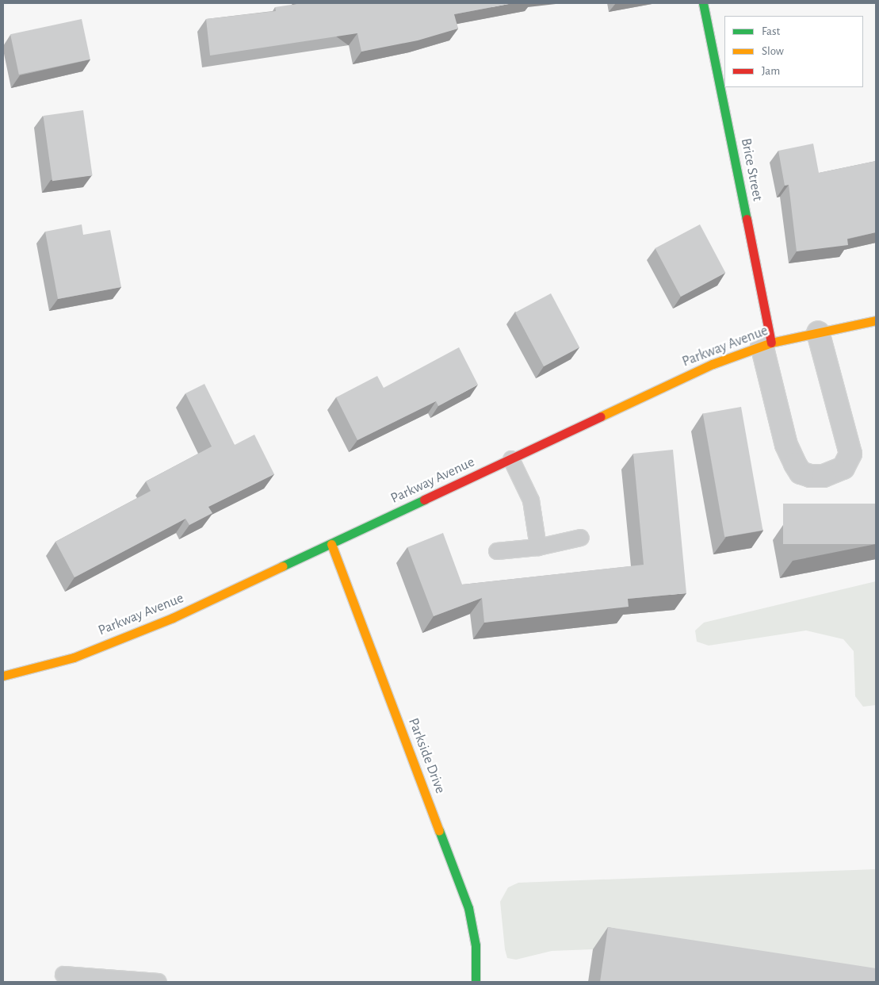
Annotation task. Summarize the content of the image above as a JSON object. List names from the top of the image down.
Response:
{
  "streets": {
    "street": ["Brice Street", "Parkway Avenue", "Parkside Drive"]
  },
  "crossings": [
    ["Brice Street", "Parkway Avenue"],
    ["Parkway Avenue", "Parkside Drive"]
  ],
  "legend": ["Fast", "Slow", "Jam"]
}
